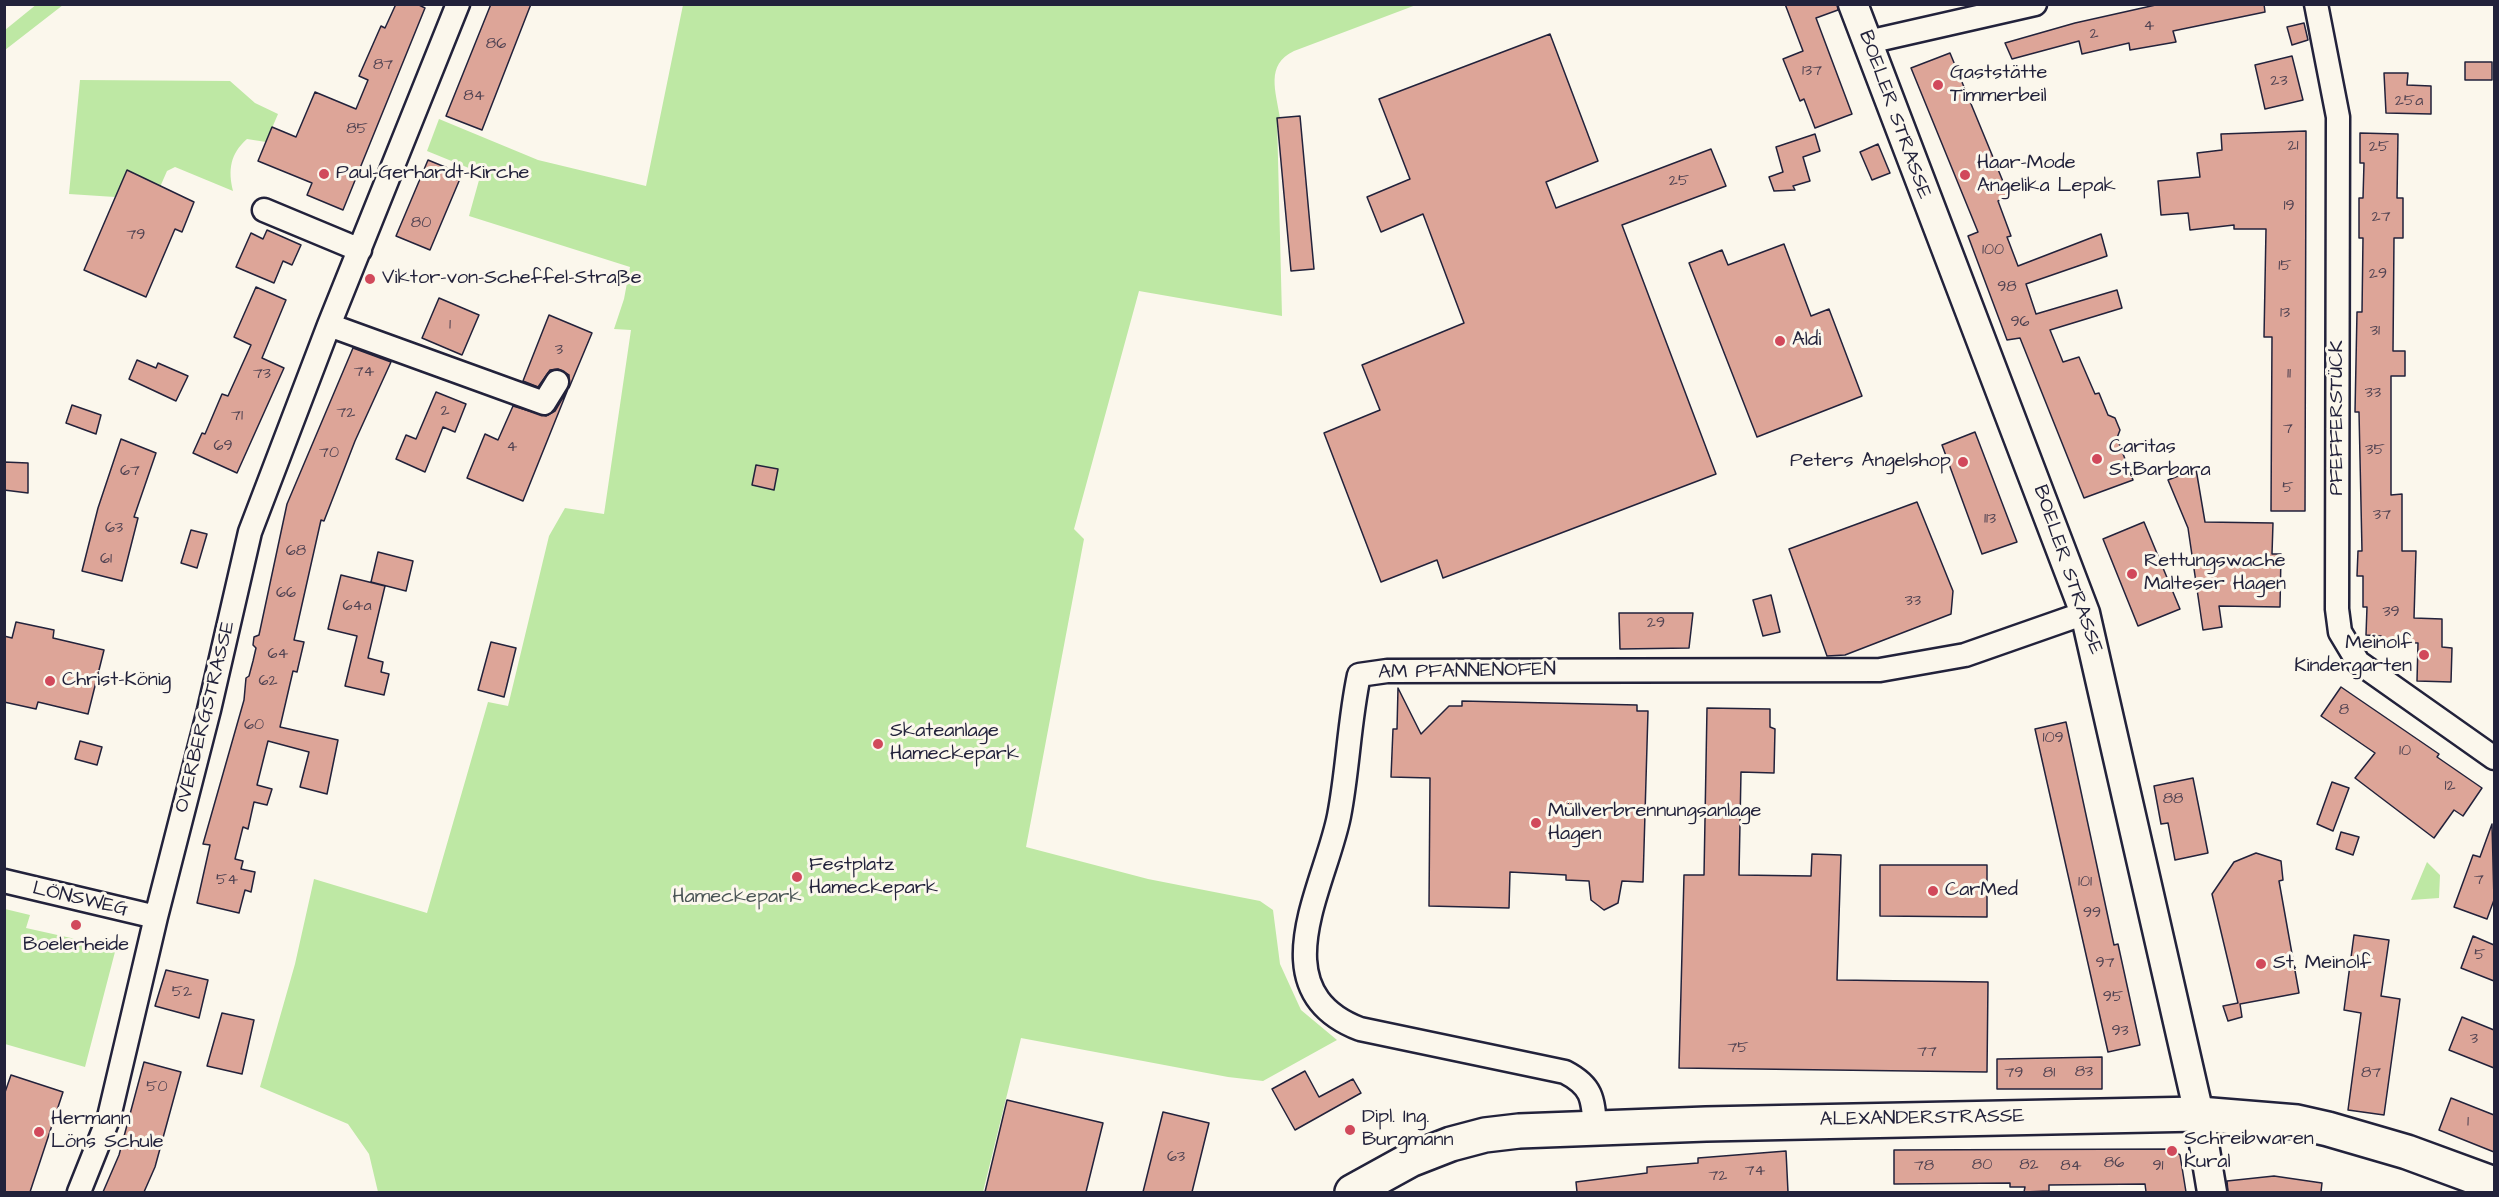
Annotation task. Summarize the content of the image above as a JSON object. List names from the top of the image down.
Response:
{
  "streets": {
    "main road": ["ALEXANDERSTRASSE"],
    "street": [
      "BOELER STRASSE",
      "PFEFFERSTÜCK",
      "AM PFANNENOFEN",
      "OVERBERGSTRASSE",
      "LÖNSWEG"
    ]
  },
  "crossings": [
    ["BOELER STRASSE", "AM PFANNENOFEN"],
    ["BOELER STRASSE", "ALEXANDERSTRASSE"],
    ["AM PFANNENOFEN", "ALEXANDERSTRASSE"],
    ["OVERBERGSTRASSE", "LÖNSWEG"]
  ],
  "parks": ["Hameckepark"],
  "places": [
    "Gaststätte Timmerbeil",
    "Paul-Gerhardt-Kirche",
    "Haar-Mode Angelika Lepak",
    "Viktor-von-Scheffel-Straße",
    "Aldi",
    "Caritas St.Barbara",
    "Peters Angelshop",
    "Rettungswache Malteser Hagen",
    "Meinolf Kindergarten",
    "Christ-König",
    "Skateanlage Hameckepark",
    "Müllverbrennungsanlage Hagen",
    "Festplatz Hameckepark",
    "CarMed",
    "Boelerheide",
    "St. Meinolf",
    "Dipl. Ing. Burgmann",
    "Hermann Löns Schule",
    "Schreibwaren Kural"
  ],
  "house_numbers": [
    "4",
    "2",
    "86",
    "87",
    "137",
    "23",
    "84",
    "25a",
    "85",
    "21",
    "25",
    "25",
    "19",
    "27",
    "80",
    "79",
    "100",
    "15",
    "29",
    "98",
    "13",
    "96",
    "1",
    "31",
    "3",
    "74",
    "73",
    "11",
    "33",
    "2",
    "72",
    "71",
    "7",
    "69",
    "4",
    "35",
    "70",
    "67",
    "5",
    "37",
    "113",
    "63",
    "68",
    "61",
    "66",
    "33",
    "64a",
    "39",
    "29",
    "64",
    "62",
    "8",
    "60",
    "109",
    "10",
    "12",
    "88",
    "54",
    "7",
    "101",
    "99",
    "5",
    "97",
    "52",
    "95",
    "93",
    "3",
    "75",
    "77",
    "83",
    "79",
    "81",
    "87",
    "50",
    "1",
    "63",
    "86",
    "80",
    "82",
    "78",
    "84",
    "91",
    "74",
    "72"
  ]
}
